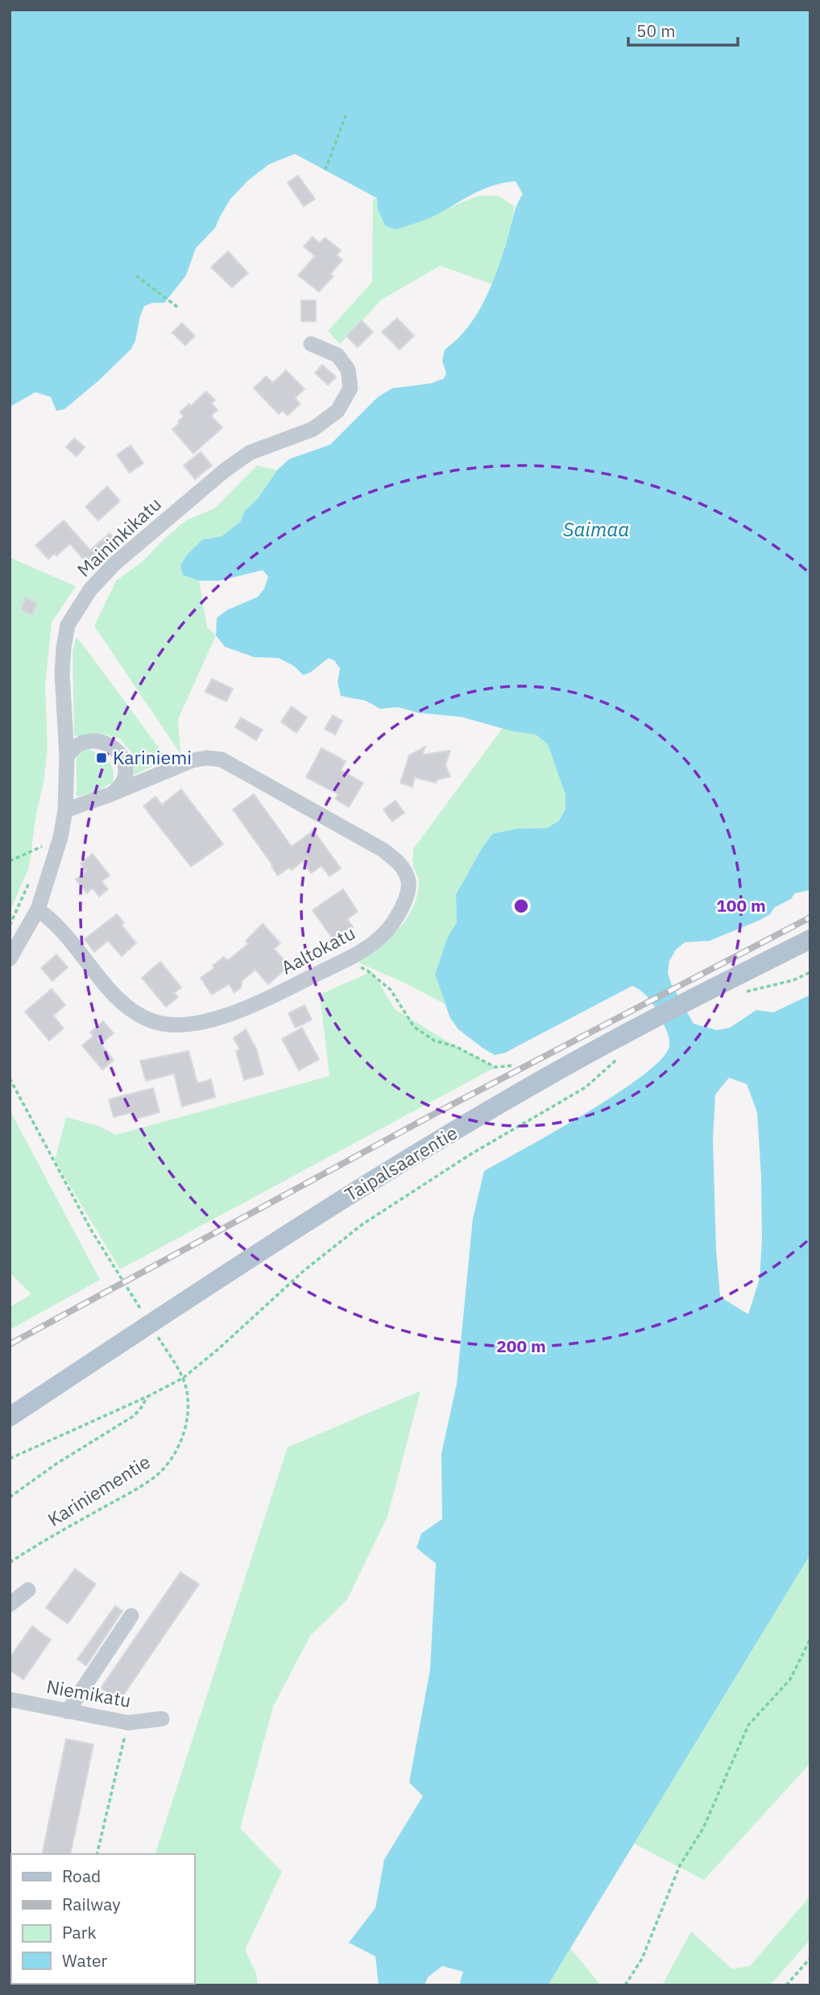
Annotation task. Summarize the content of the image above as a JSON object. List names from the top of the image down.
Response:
{
  "streets": {
    "main road": ["Taipalsaarentie"],
    "street": ["Maininkikatu", "Aaltokatu", "Niemikatu"],
    "path": ["Kariniementie"]
  },
  "crossings": [
    ["Maininkikatu", "Aaltokatu"]
  ],
  "water": ["Saimaa"],
  "places": {
    "transit": ["Kariniemi"]
  },
  "legend": [
    "Road",
    "Railway",
    "Park",
    "Water"
  ],
  "scale_bar": "50 m",
  "rings": ["100 m", "200 m"]
}
